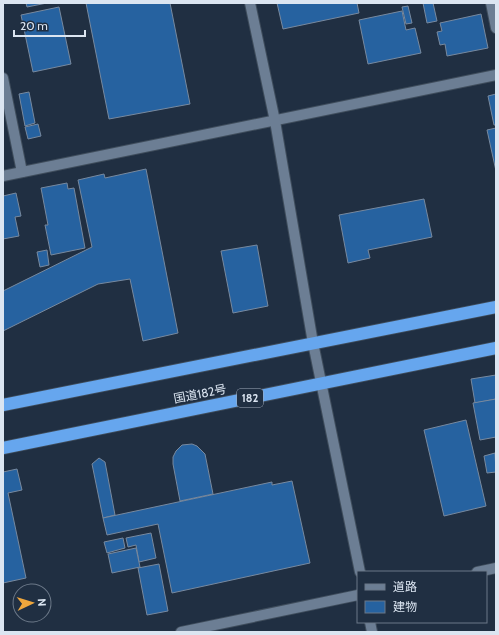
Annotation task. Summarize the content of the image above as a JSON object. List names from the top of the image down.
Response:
{
  "streets": {
    "highway": ["国道182号", "182"]
  },
  "legend": ["道路", "建物"],
  "scale_bar": "20 m",
  "north": "right"
}
